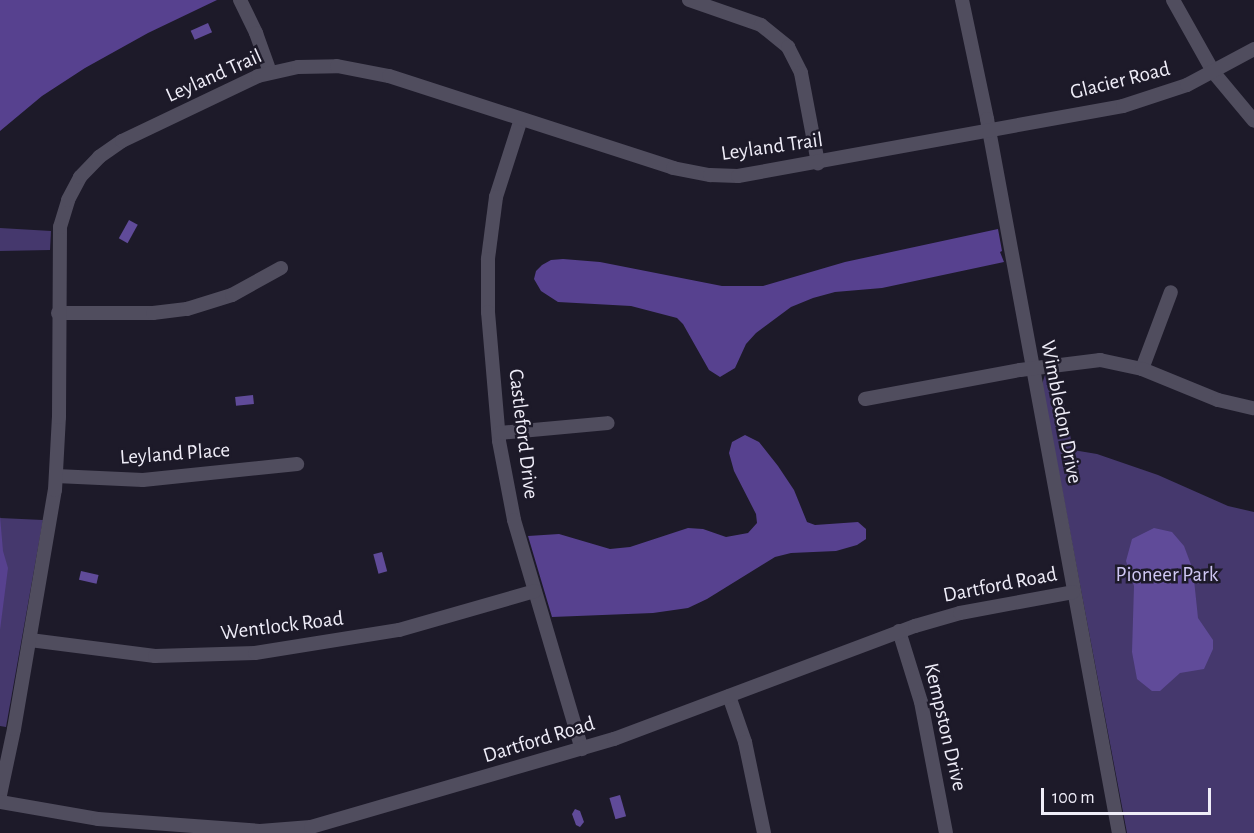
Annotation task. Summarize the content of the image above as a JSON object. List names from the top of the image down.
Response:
{
  "streets": {
    "street": [
      "Leyland Trail",
      "Glacier Road",
      "Wimbledon Drive",
      "Castleford Drive",
      "Leyland Place",
      "Dartford Road",
      "Wentlock Road",
      "Kempston Drive"
    ]
  },
  "crossings": [
    ["Leyland Trail", "Glacier Road"],
    ["Leyland Trail", "Wimbledon Drive"],
    ["Leyland Trail", "Castleford Drive"],
    ["Leyland Trail", "Leyland Place"],
    ["Leyland Trail", "Wentlock Road"],
    ["Glacier Road", "Wimbledon Drive"],
    ["Wimbledon Drive", "Dartford Road"],
    ["Castleford Drive", "Dartford Road"],
    ["Castleford Drive", "Wentlock Road"],
    ["Dartford Road", "Kempston Drive"]
  ],
  "parks": ["Pioneer Park"],
  "scale_bar": "100 m"
}
